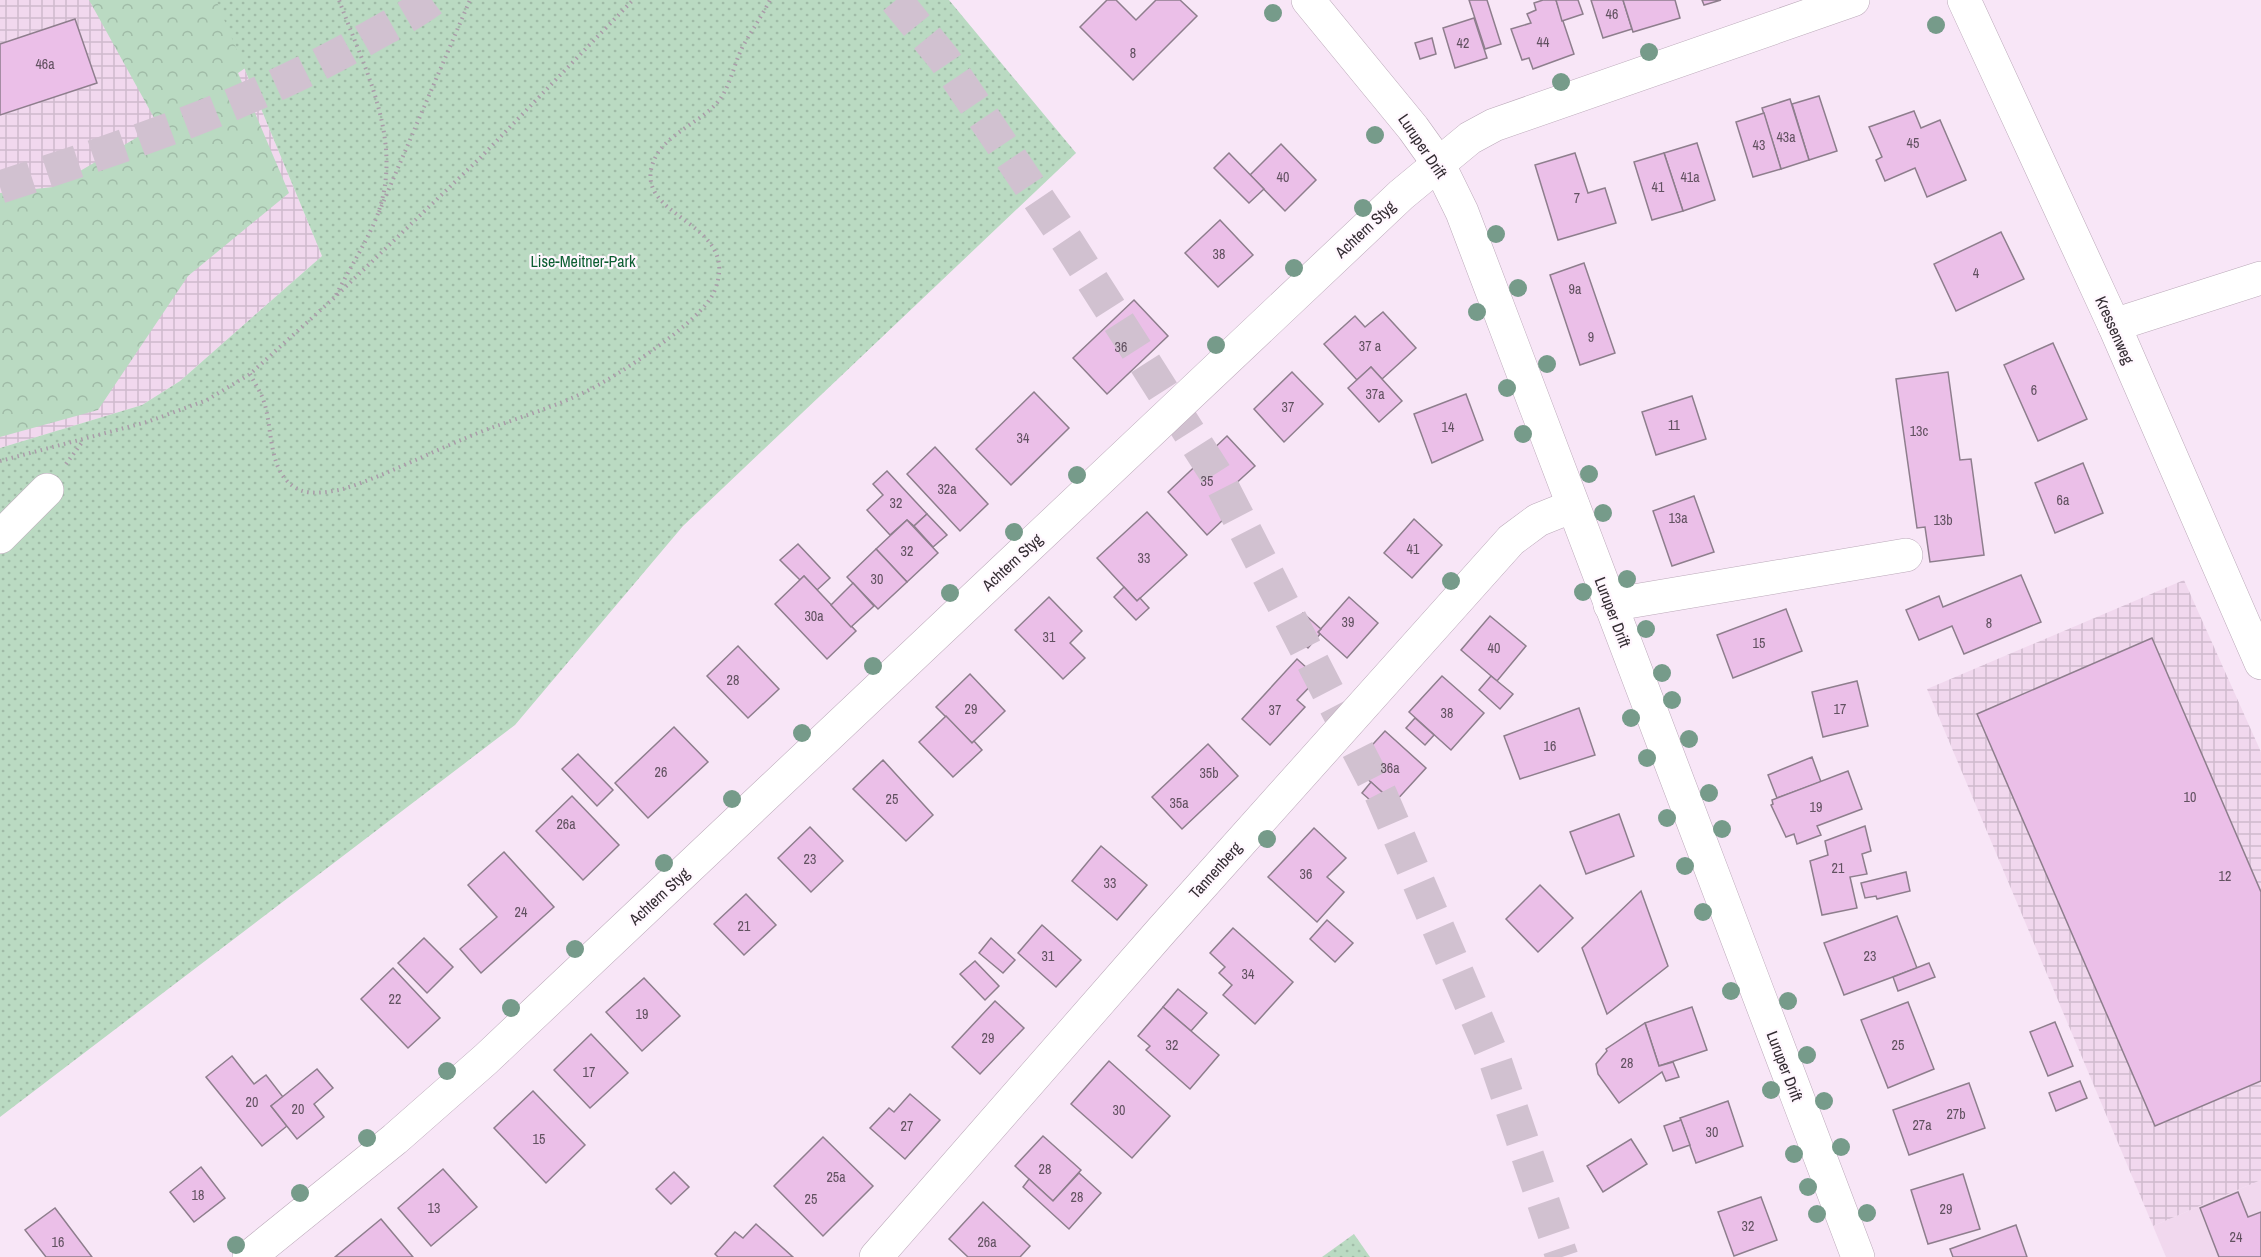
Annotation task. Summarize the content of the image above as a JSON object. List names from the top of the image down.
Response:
{
  "streets": {
    "street": [
      "Luruper Drift",
      "Achtern Styg",
      "Kressenweg",
      "Tannenberg"
    ]
  },
  "crossings": [
    ["Luruper Drift", "Achtern Styg"],
    ["Luruper Drift", "Tannenberg"]
  ],
  "parks": ["Lise-Meitner-Park"],
  "house_numbers": [
    "46",
    "44",
    "42",
    "8",
    "46a",
    "43a",
    "45",
    "43",
    "40",
    "41a",
    "41",
    "7",
    "38",
    "4",
    "9a",
    "9",
    "37 a",
    "36",
    "6",
    "37a",
    "37",
    "11",
    "14",
    "13c",
    "34",
    "35",
    "32a",
    "6a",
    "32",
    "13a",
    "13b",
    "41",
    "32",
    "33",
    "30",
    "30a",
    "39",
    "8",
    "31",
    "15",
    "40",
    "28",
    "29",
    "17",
    "37",
    "38",
    "16",
    "36a",
    "26",
    "35b",
    "10",
    "25",
    "35a",
    "19",
    "26a",
    "23",
    "21",
    "36",
    "12",
    "33",
    "24",
    "21",
    "31",
    "23",
    "34",
    "22",
    "19",
    "29",
    "32",
    "25",
    "28",
    "17",
    "20",
    "20",
    "30",
    "27b",
    "27a",
    "27",
    "30",
    "15",
    "28",
    "25a",
    "18",
    "28",
    "25",
    "13",
    "29",
    "32",
    "24",
    "16",
    "26a"
  ]
}
